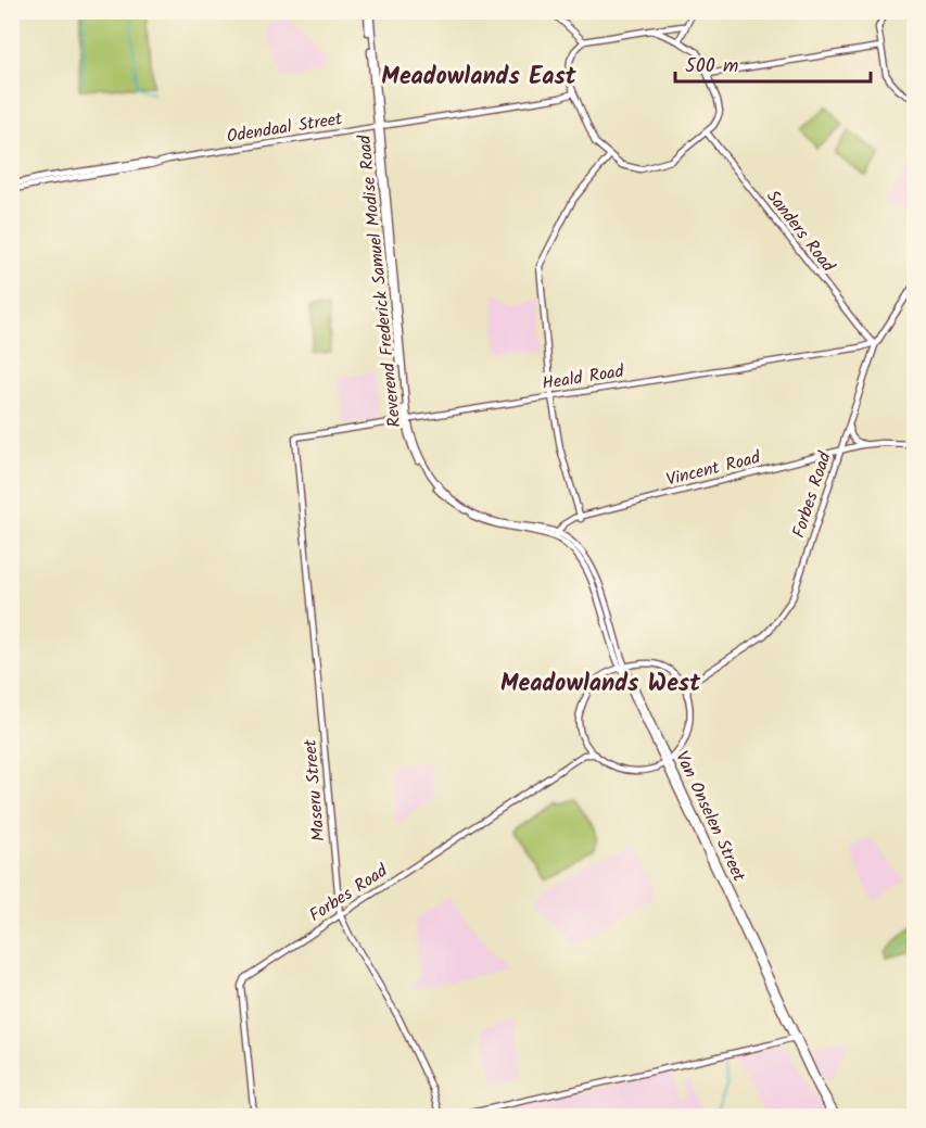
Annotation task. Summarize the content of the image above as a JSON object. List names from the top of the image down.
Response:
{
  "streets": {
    "street": [
      "Odendaal Street",
      "Sanders Road",
      "Reverend Frederick Samuel Modise Road",
      "Heald Road",
      "Vincent Road",
      "Forbes Road",
      "Maseru Street",
      "Van Onselen Street"
    ]
  },
  "crossings": [
    ["Odendaal Street", "Sanders Road"],
    ["Odendaal Street", "Reverend Frederick Samuel Modise Road"],
    ["Sanders Road", "Heald Road"],
    ["Sanders Road", "Forbes Road"],
    ["Reverend Frederick Samuel Modise Road", "Heald Road"],
    ["Reverend Frederick Samuel Modise Road", "Vincent Road"],
    ["Reverend Frederick Samuel Modise Road", "Van Onselen Street"],
    ["Heald Road", "Forbes Road"],
    ["Heald Road", "Maseru Street"],
    ["Vincent Road", "Forbes Road"],
    ["Vincent Road", "Van Onselen Street"],
    ["Forbes Road", "Maseru Street"]
  ],
  "districts": ["Meadowlands East", "Meadowlands West"],
  "scale_bar": "500 m"
}
